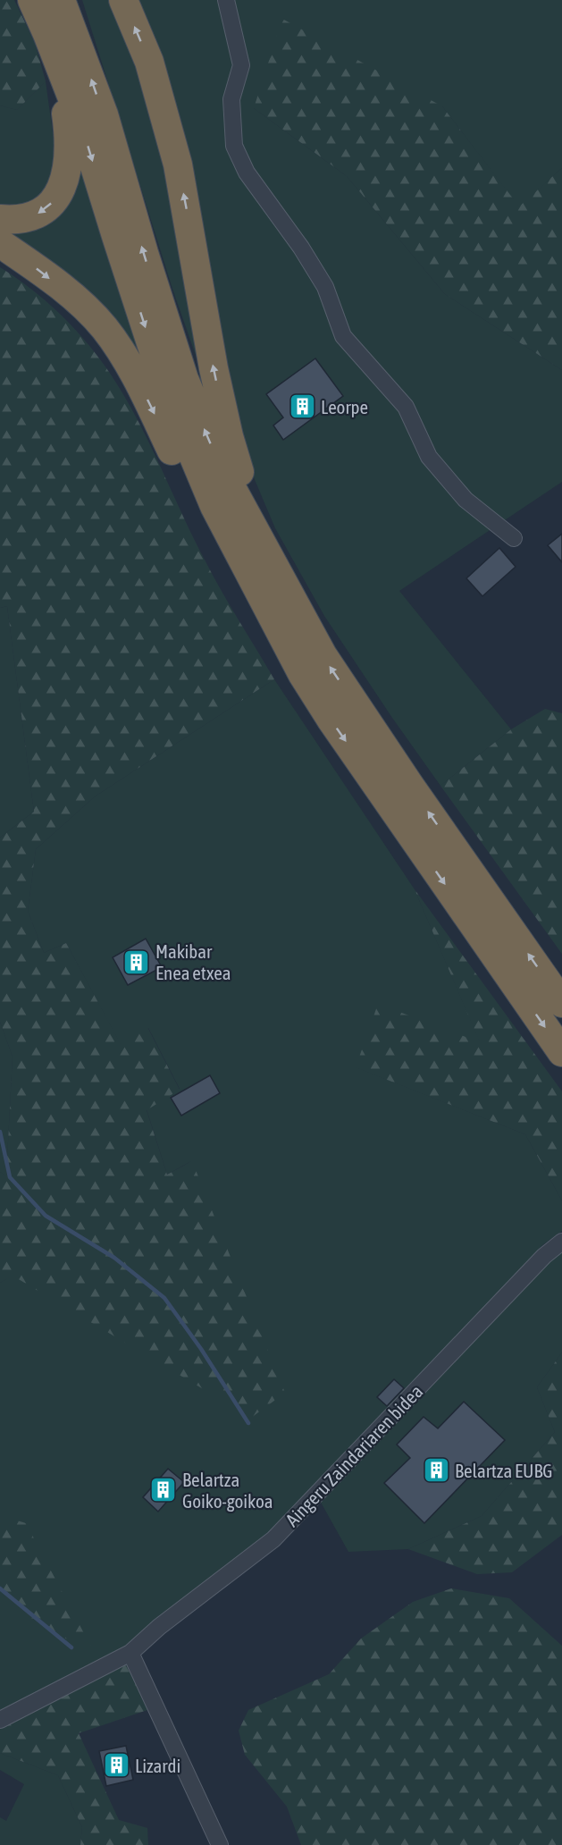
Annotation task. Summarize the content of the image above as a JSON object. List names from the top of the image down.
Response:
{
  "streets": {
    "street": ["Aingeru Zaindariaren bidea"]
  },
  "places": {
    "building": [
      "Leorpe",
      "Makibar Enea etxea",
      "Belartza EUBG",
      "Belartza Goiko-goikoa",
      "Lizardi"
    ]
  }
}
